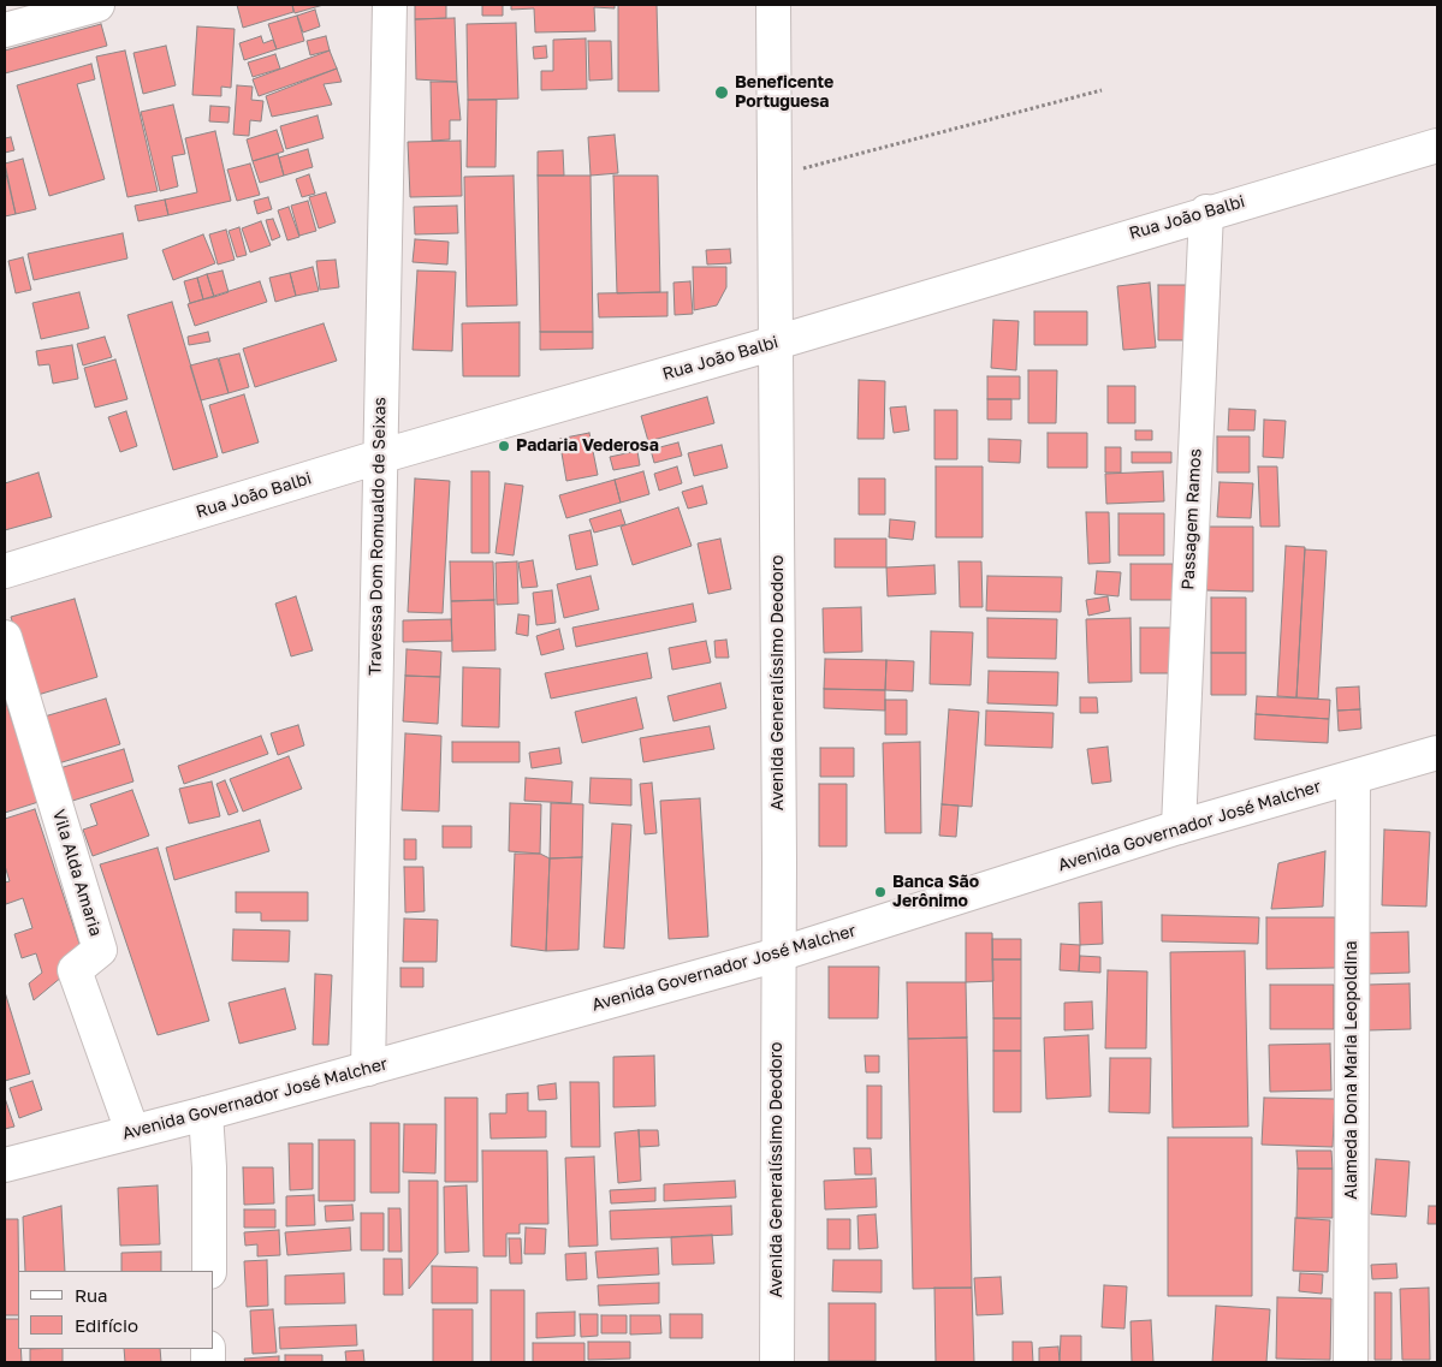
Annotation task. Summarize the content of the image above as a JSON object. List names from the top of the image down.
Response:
{
  "streets": {
    "street": [
      "Rua João Balbi",
      "Passagem Ramos",
      "Travessa Dom Romualdo de Seixas",
      "Avenida Generalíssimo Deodoro",
      "Avenida Governador José Malcher",
      "Vila Alda Amaria",
      "Alameda Dona Maria Leopoldina"
    ]
  },
  "crossings": [
    ["Rua João Balbi", "Passagem Ramos"],
    ["Rua João Balbi", "Travessa Dom Romualdo de Seixas"],
    ["Rua João Balbi", "Avenida Generalíssimo Deodoro"],
    ["Passagem Ramos", "Avenida Governador José Malcher"],
    ["Travessa Dom Romualdo de Seixas", "Avenida Governador José Malcher"],
    ["Avenida Generalíssimo Deodoro", "Avenida Governador José Malcher"],
    ["Avenida Governador José Malcher", "Vila Alda Amaria"],
    ["Avenida Governador José Malcher", "Alameda Dona Maria Leopoldina"]
  ],
  "places": ["Beneficente Portuguesa", "Padaria Vederosa", "Banca São Jerônimo"],
  "legend": ["Rua", "Edifício"]
}
